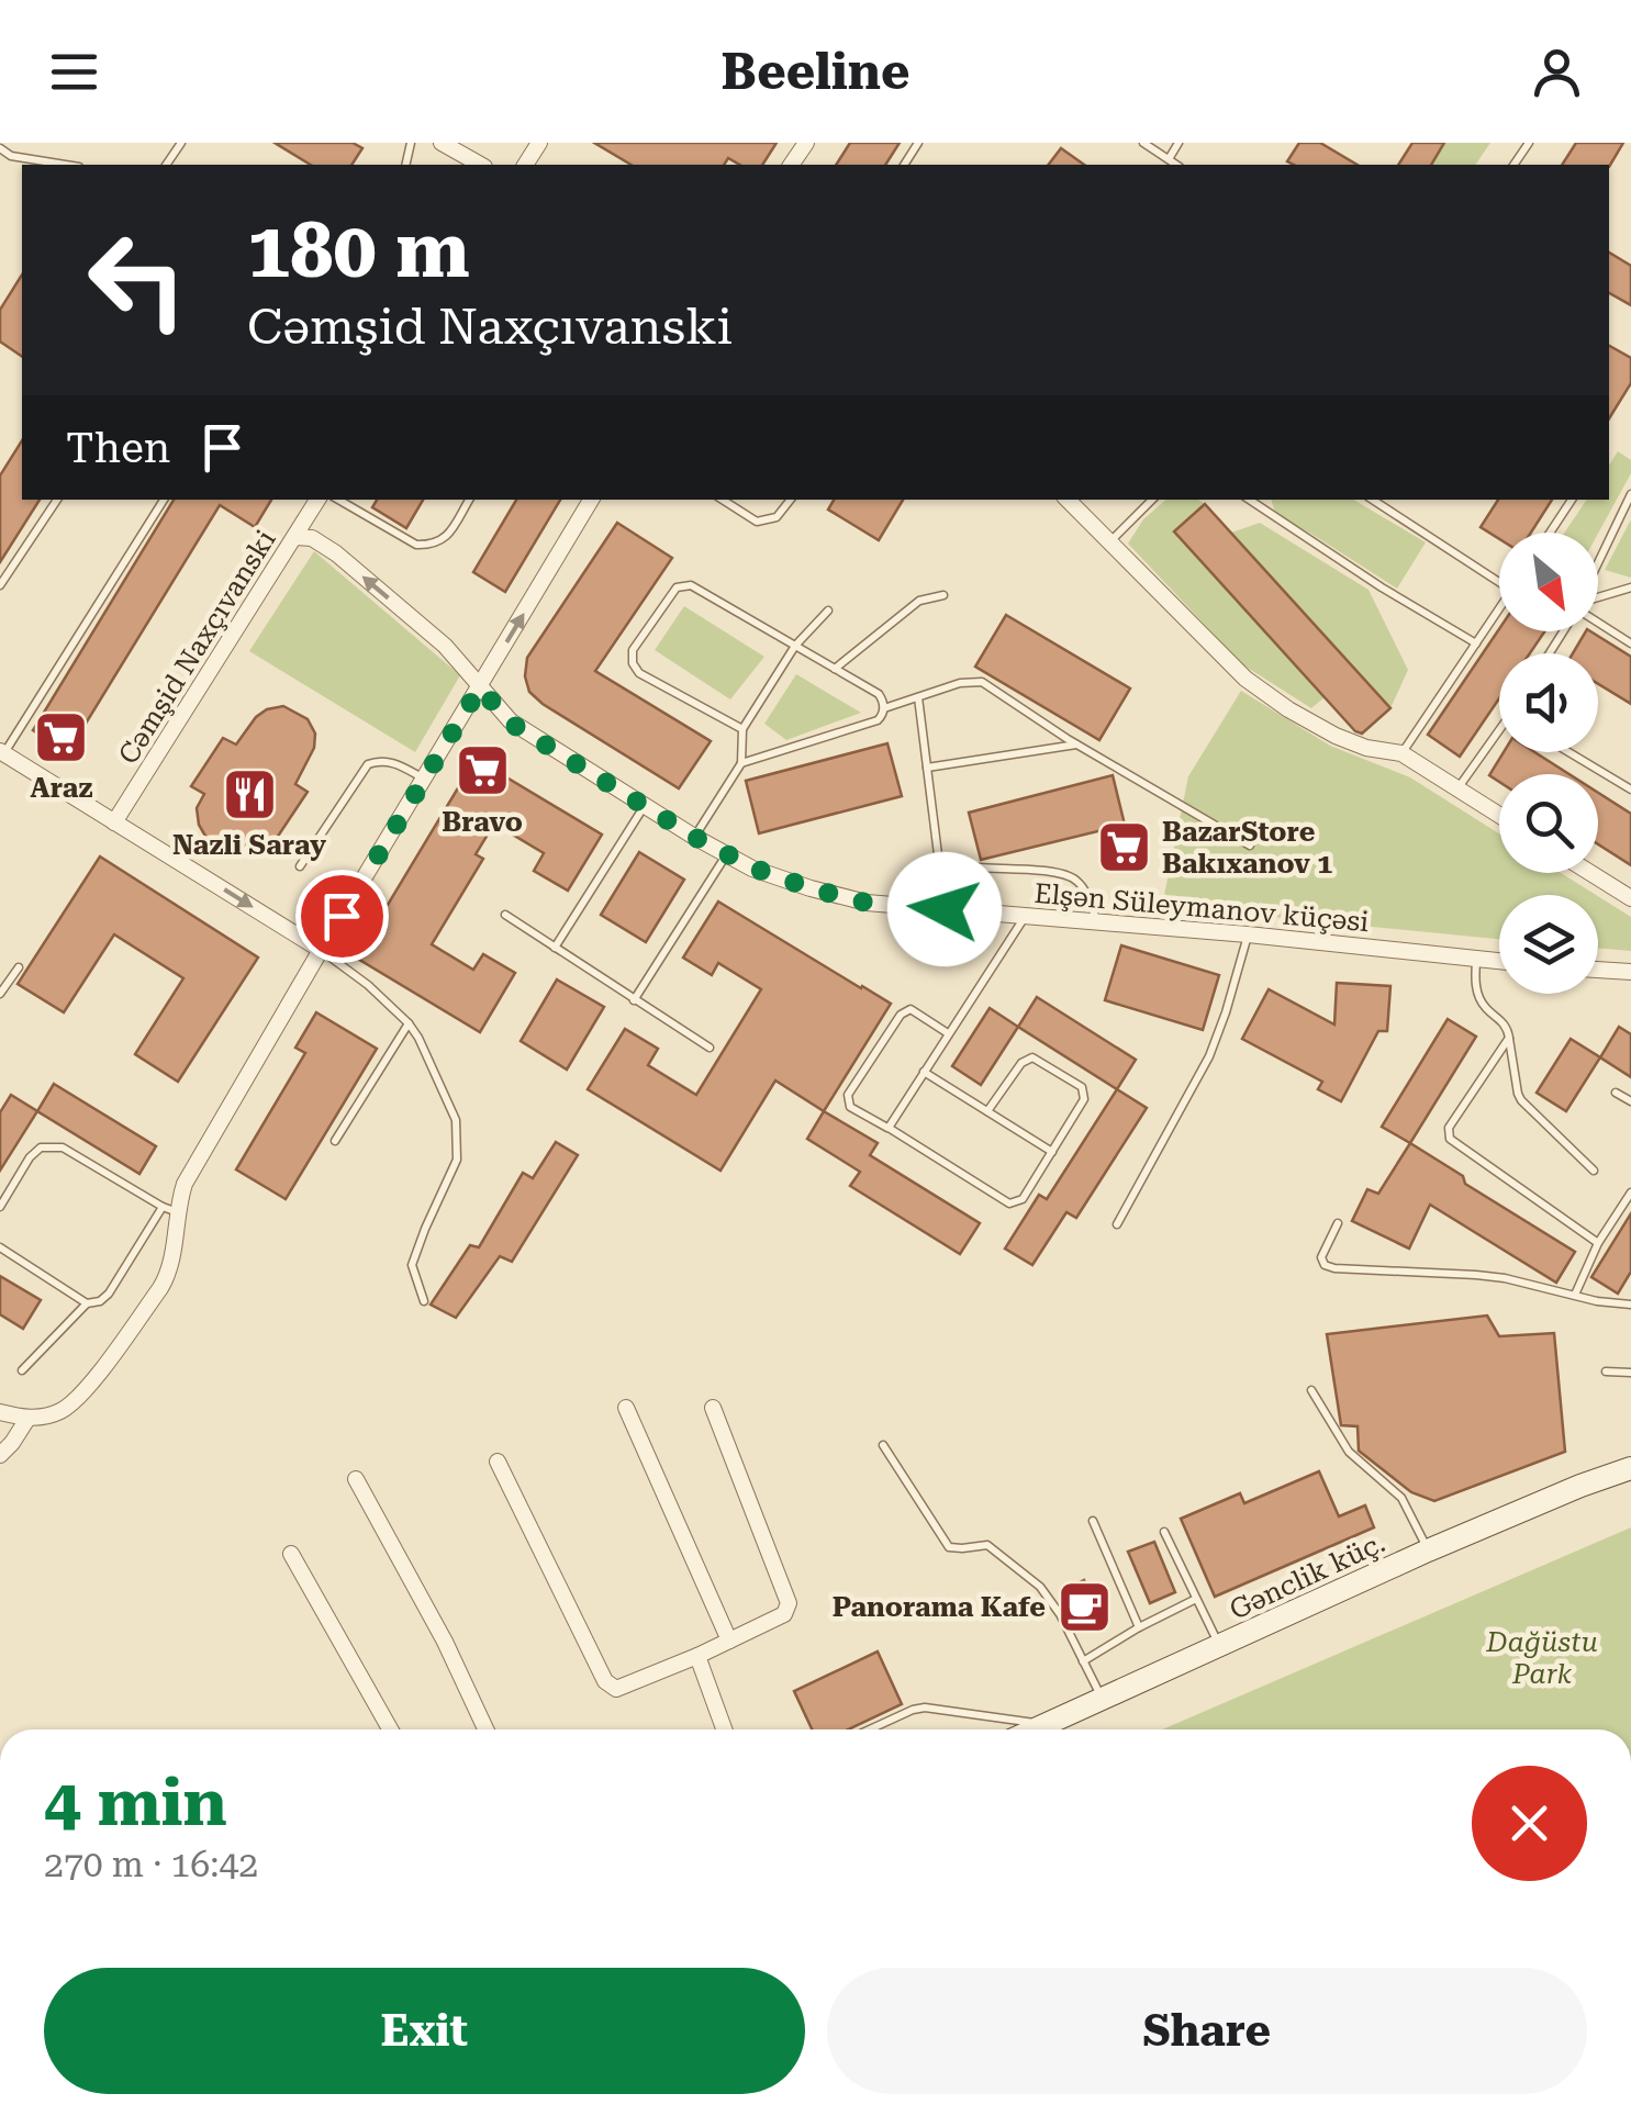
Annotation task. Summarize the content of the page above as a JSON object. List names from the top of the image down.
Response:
{
  "streets": {
    "main road": ["Gənclik küç."],
    "street": ["Cəmşid Naxçıvanski", "Elşən Süleymanov küçəsi"]
  },
  "crossings": [
    ["Cəmşid Naxçıvanski", "Elşən Süleymanov küçəsi"]
  ],
  "parks": ["Dağüstu Park"],
  "places": {
    "supermarket": ["Araz", "Bravo", "BazarStore Bakıxanov 1"],
    "restaurant": ["Nazli Saray"],
    "cafe": ["Panorama Kafe"]
  },
  "north": "bottom right",
  "page": {
    "header": "Beeline",
    "turn": ["180 m", "Cəmşid Naxçıvanski"],
    "then": "Then",
    "heading": ["4 min", "270 m · 16:42"],
    "buttons": ["Exit", "Share"]
  }
}
